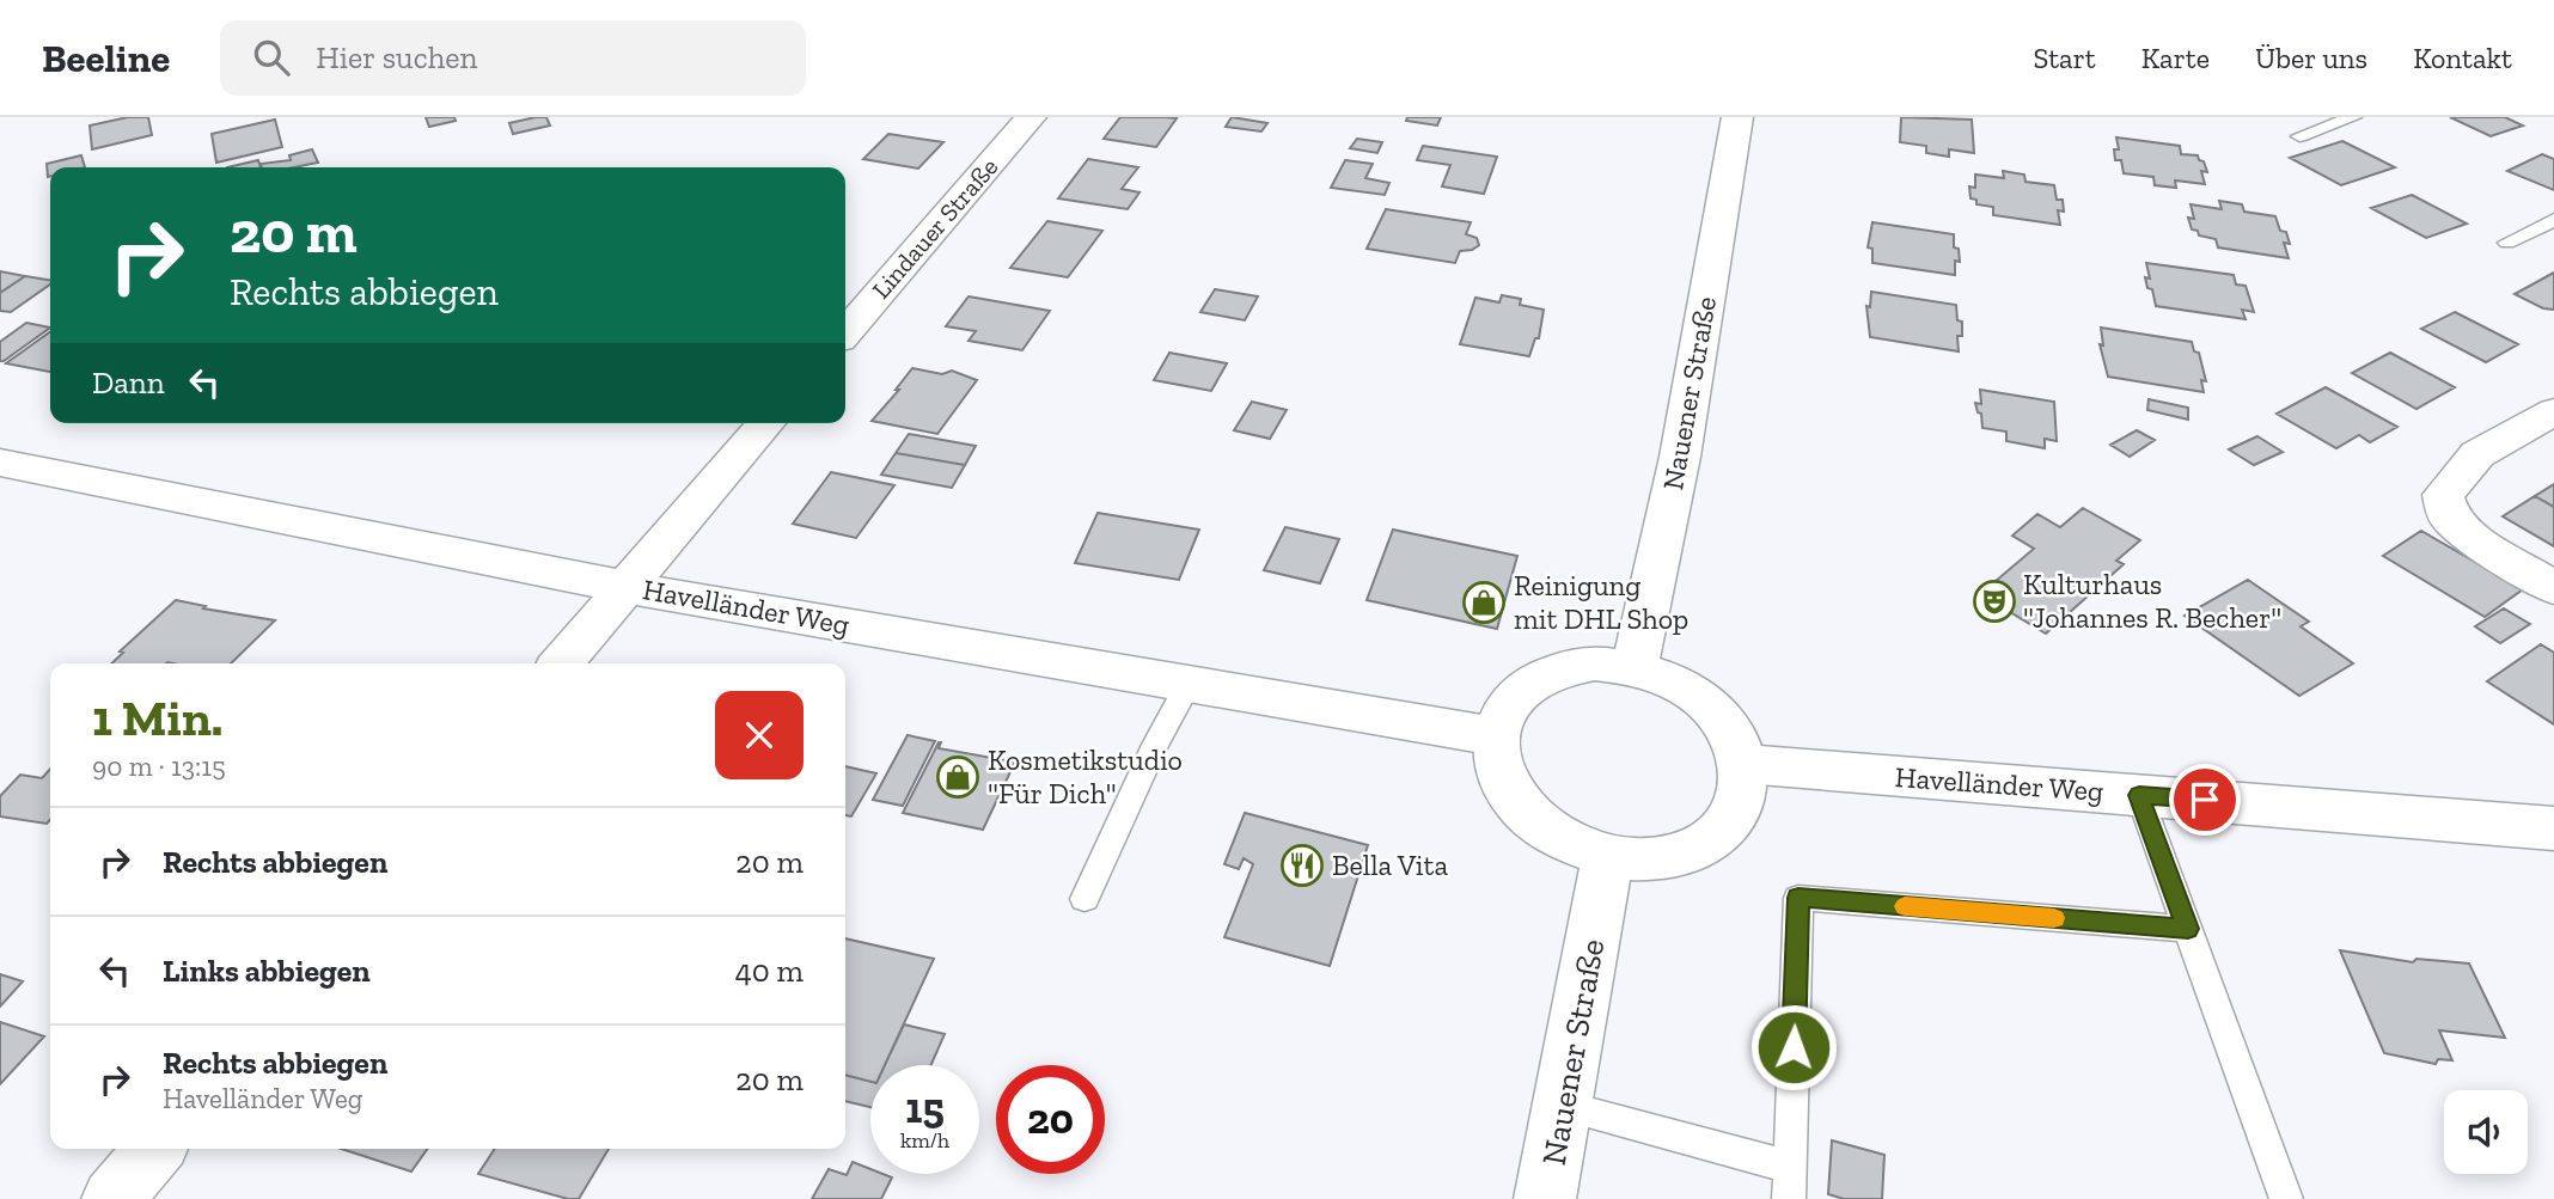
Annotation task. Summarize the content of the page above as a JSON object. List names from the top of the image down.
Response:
{
  "streets": {
    "street": ["Lindauer Straße", "Nauener Straße", "Havelländer Weg"]
  },
  "crossings": [
    ["Nauener Straße", "Havelländer Weg"]
  ],
  "places": {
    "theatre": ["Kulturhaus \"Johannes R. Becher\""],
    "shop": ["Reinigung mit DHL Shop", "Kosmetikstudio \"Für Dich\""],
    "restaurant": ["Bella Vita"]
  },
  "page": {
    "header": "Beeline",
    "search": "Hier suchen",
    "nav": [
      "Start",
      "Karte",
      "Über uns",
      "Kontakt"
    ],
    "turn": ["20 m", "Rechts abbiegen"],
    "then": "Dann",
    "heading": ["1 Min.", "90 m · 13:15"],
    "list": [
      {
        "name": "Rechts abbiegen",
        "value": "20 m"
      },
      {
        "name": "Links abbiegen",
        "value": "40 m"
      },
      {
        "name": "Rechts abbiegen",
        "note": "Havelländer Weg",
        "value": "20 m"
      }
    ],
    "speed": "15 km/h",
    "limit": "20"
  }
}
